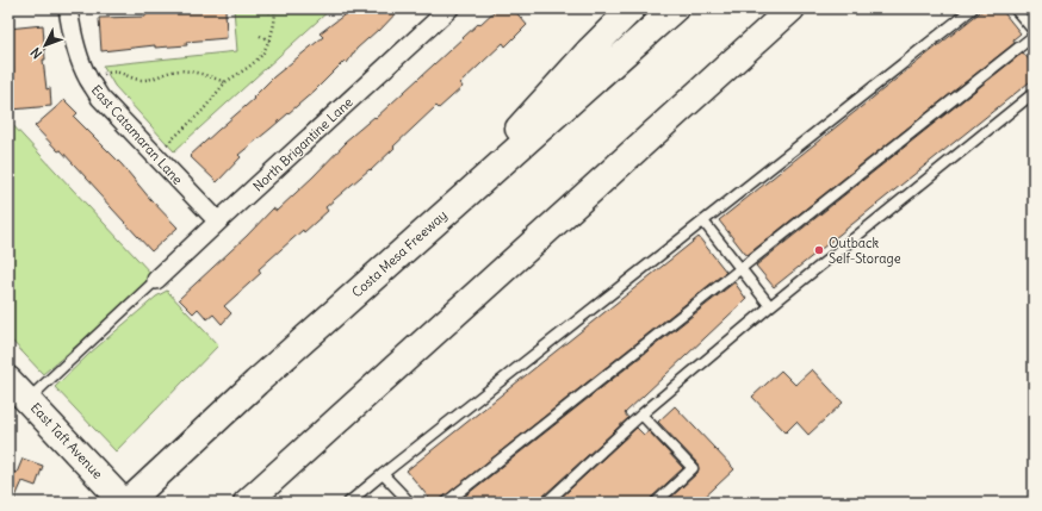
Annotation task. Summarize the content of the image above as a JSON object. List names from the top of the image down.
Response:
{
  "streets": {
    "main road": ["Costa Mesa Freeway", "East Taft Avenue"],
    "street": ["East Catamaran Lane", "North Brigantine Lane"]
  },
  "crossings": [
    ["East Catamaran Lane", "North Brigantine Lane"],
    ["Costa Mesa Freeway", "East Taft Avenue"]
  ],
  "places": ["Outback Self-Storage"],
  "north": "bottom left"
}
